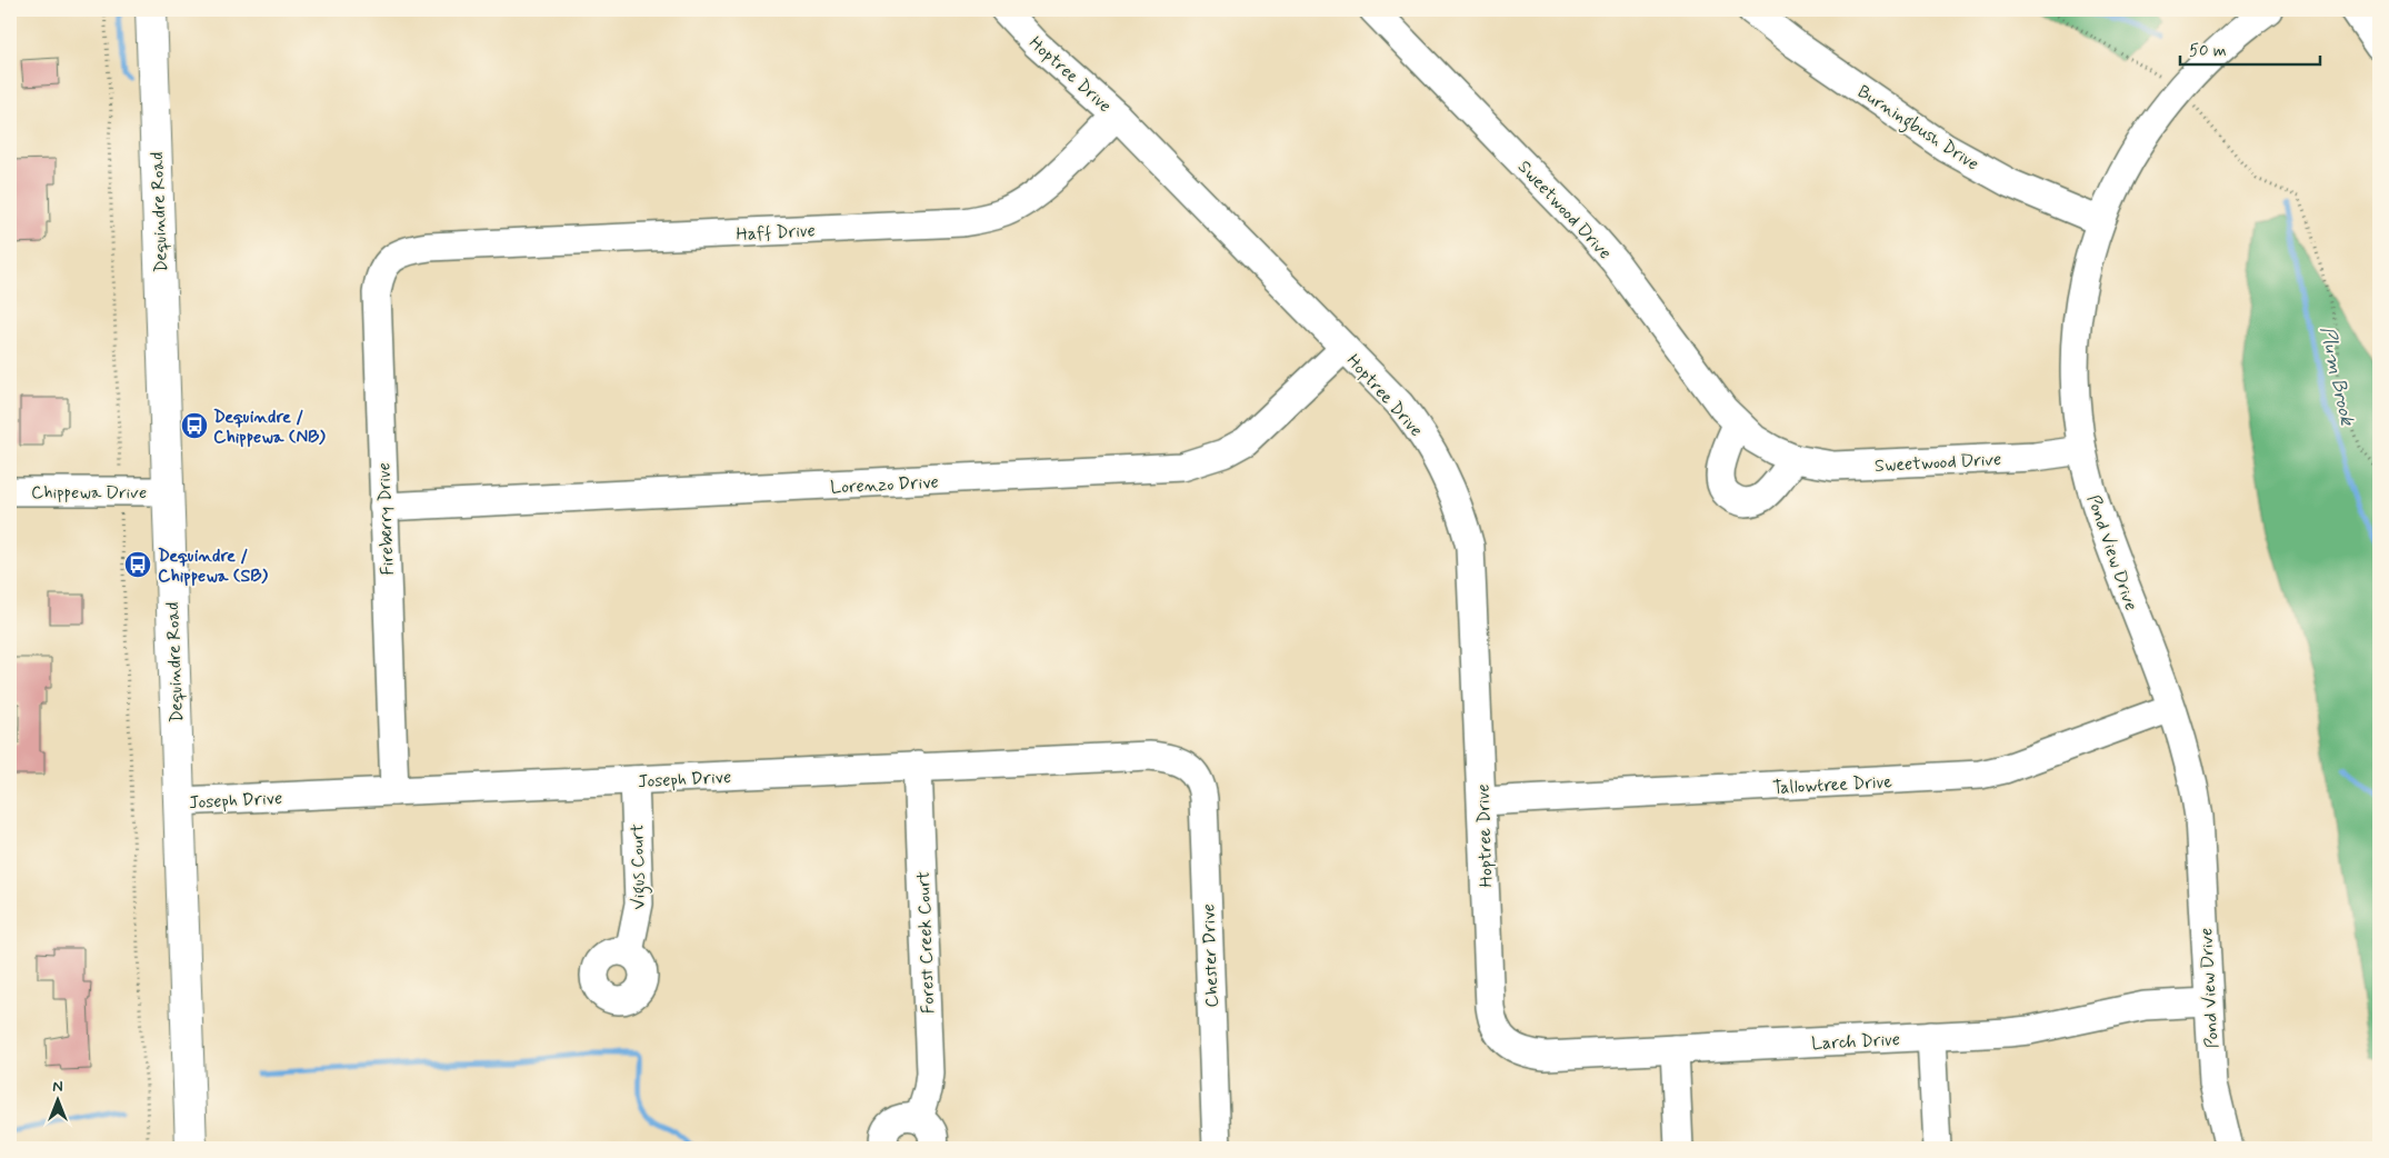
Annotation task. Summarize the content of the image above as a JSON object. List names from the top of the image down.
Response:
{
  "streets": {
    "main road": ["Dequindre Road"],
    "street": [
      "Hoptree Drive",
      "Burningbush Drive",
      "Sweetwood Drive",
      "Haff Drive",
      "Lorenzo Drive",
      "Chippewa Drive",
      "Fireberry Drive",
      "Pond View Drive",
      "Joseph Drive",
      "Tallowtree Drive",
      "Vigus Court",
      "Forest Creek Court",
      "Chester Drive",
      "Larch Drive"
    ]
  },
  "crossings": [
    ["Hoptree Drive", "Haff Drive"],
    ["Hoptree Drive", "Lorenzo Drive"],
    ["Hoptree Drive", "Tallowtree Drive"],
    ["Hoptree Drive", "Larch Drive"],
    ["Burningbush Drive", "Pond View Drive"],
    ["Sweetwood Drive", "Pond View Drive"],
    ["Dequindre Road", "Chippewa Drive"],
    ["Dequindre Road", "Joseph Drive"],
    ["Haff Drive", "Fireberry Drive"],
    ["Lorenzo Drive", "Fireberry Drive"],
    ["Fireberry Drive", "Joseph Drive"],
    ["Pond View Drive", "Tallowtree Drive"],
    ["Pond View Drive", "Larch Drive"],
    ["Joseph Drive", "Vigus Court"],
    ["Joseph Drive", "Forest Creek Court"],
    ["Joseph Drive", "Chester Drive"]
  ],
  "water": ["Plum Brook"],
  "places": {
    "bus stop": ["Dequindre / Chippewa (NB)", "Dequindre / Chippewa (SB)"]
  },
  "scale_bar": "50 m",
  "north": "top"
}
